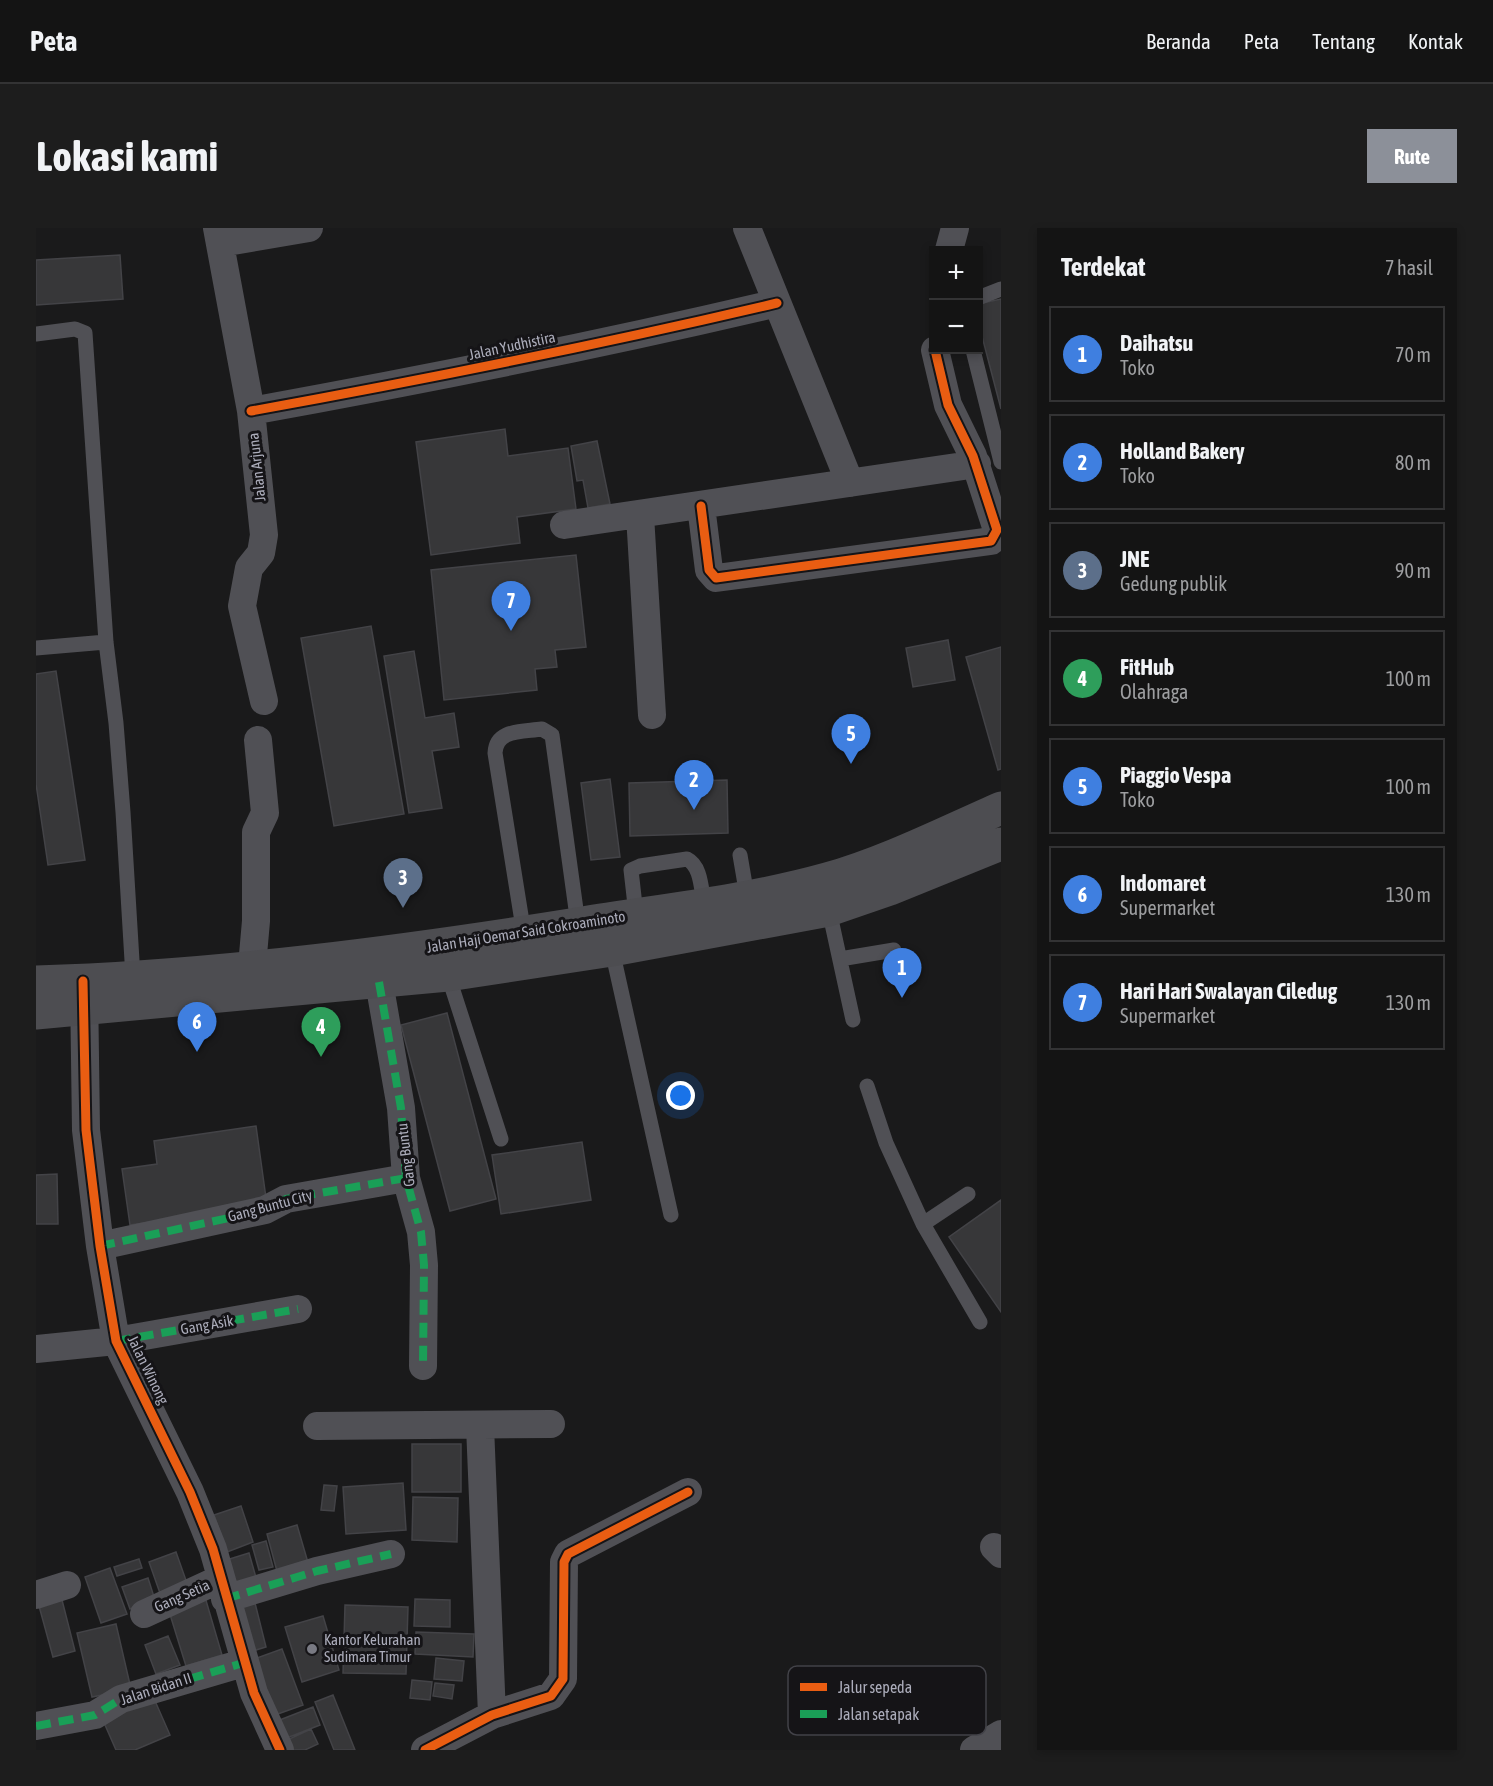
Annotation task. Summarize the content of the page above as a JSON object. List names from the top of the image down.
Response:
{
  "streets": {
    "main road": ["Jalan Haji Oemar Said Cokroaminoto"],
    "street": [
      "Jalan Yudhistira",
      "Jalan Arjuna",
      "Gang Buntu",
      "Gang Buntu City",
      "Gang Asik",
      "Jalan Winong",
      "Gang Setia",
      "Jalan Bidan II"
    ]
  },
  "crossings": [
    ["Jalan Yudhistira", "Jalan Arjuna"],
    ["Jalan Haji Oemar Said Cokroaminoto", "Gang Buntu"],
    ["Jalan Haji Oemar Said Cokroaminoto", "Jalan Winong"],
    ["Gang Buntu", "Gang Buntu City"],
    ["Gang Buntu City", "Jalan Winong"],
    ["Gang Asik", "Jalan Winong"],
    ["Jalan Winong", "Gang Setia"],
    ["Jalan Winong", "Jalan Bidan II"]
  ],
  "places": ["Kantor Kelurahan Sudimara Timur"],
  "legend": ["Jalur sepeda", "Jalan setapak"],
  "page": {
    "header": "Peta",
    "nav": [
      "Beranda",
      "Peta",
      "Tentang",
      "Kontak"
    ],
    "buttons": "Rute",
    "title": "Lokasi kami",
    "heading": ["Terdekat", "7 hasil"],
    "map_buttons": ["+", "−"],
    "list": [
      {
        "mark": "1",
        "name": "Daihatsu",
        "note": "Toko",
        "value": "70 m"
      },
      {
        "mark": "2",
        "name": "Holland Bakery",
        "note": "Toko",
        "value": "80 m"
      },
      {
        "mark": "3",
        "name": "JNE",
        "note": "Gedung publik",
        "value": "90 m"
      },
      {
        "mark": "4",
        "name": "FitHub",
        "note": "Olahraga",
        "value": "100 m"
      },
      {
        "mark": "5",
        "name": "Piaggio Vespa",
        "note": "Toko",
        "value": "100 m"
      },
      {
        "mark": "6",
        "name": "Indomaret",
        "note": "Supermarket",
        "value": "130 m"
      },
      {
        "mark": "7",
        "name": "Hari Hari Swalayan Ciledug",
        "note": "Supermarket",
        "value": "130 m"
      }
    ],
    "pins": [
      "7",
      "5",
      "2",
      "3",
      "1",
      "6",
      "4"
    ]
  }
}
